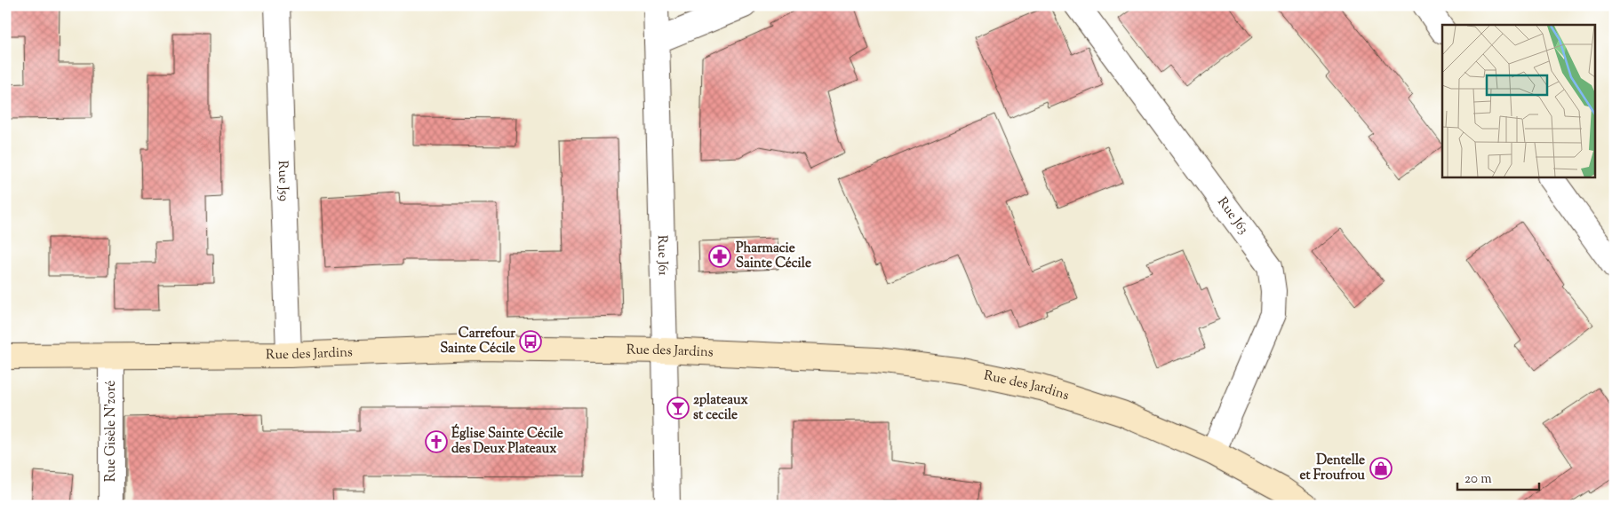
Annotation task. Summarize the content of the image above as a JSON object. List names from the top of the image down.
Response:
{
  "streets": {
    "main road": ["Rue des Jardins"],
    "street": [
      "Rue J59",
      "Rue J63",
      "Rue J61",
      "Rue Gisèle N'zoré"
    ]
  },
  "crossings": [
    ["Rue J59", "Rue des Jardins"],
    ["Rue J63", "Rue des Jardins"],
    ["Rue J61", "Rue des Jardins"],
    ["Rue des Jardins", "Rue Gisèle N'zoré"]
  ],
  "places": {
    "pharmacy": ["Pharmacie Sainte Cécile"],
    "bus stop": ["Carrefour Sainte Cécile"],
    "bar": ["2plateaux st cecile"],
    "church": ["Église Sainte Cécile des Deux Plateaux"],
    "shop": ["Dentelle et Froufrou"]
  },
  "scale_bar": "20 m"
}
